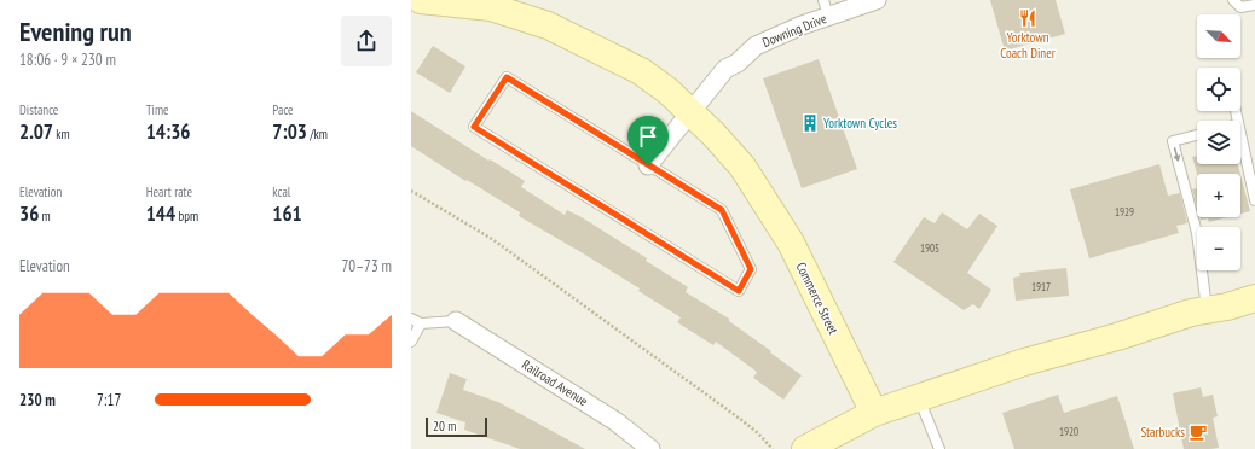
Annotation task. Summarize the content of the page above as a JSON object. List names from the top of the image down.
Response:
{
  "streets": {
    "street": ["Downing Drive", "Commerce Street", "Railroad Avenue"]
  },
  "crossings": [
    ["Downing Drive", "Commerce Street"]
  ],
  "places": {
    "restaurant": ["Yorktown Coach Diner"],
    "building": ["Yorktown Cycles"],
    "cafe": ["Starbucks"]
  },
  "house_numbers": [
    "1929",
    "1905",
    "1917",
    "1920"
  ],
  "scale_bar": "20 m",
  "north": "bottom right",
  "page": {
    "heading": ["Evening run", "18:06 · 9 × 230 m"],
    "map_buttons": ["+", "−"],
    "stats": [
      ["Distance", "2.07 km"],
      ["Time", "14:36"],
      ["Pace", "7:03 /km"],
      ["Elevation", "36 m"],
      ["Heart rate", "144 bpm"],
      ["kcal", "161"]
    ],
    "chart": ["Elevation", "70–73 m"],
    "list": [
      {
        "name": "230 m",
        "note": "7:17"
      }
    ],
    "scale": "20 m"
  }
}
